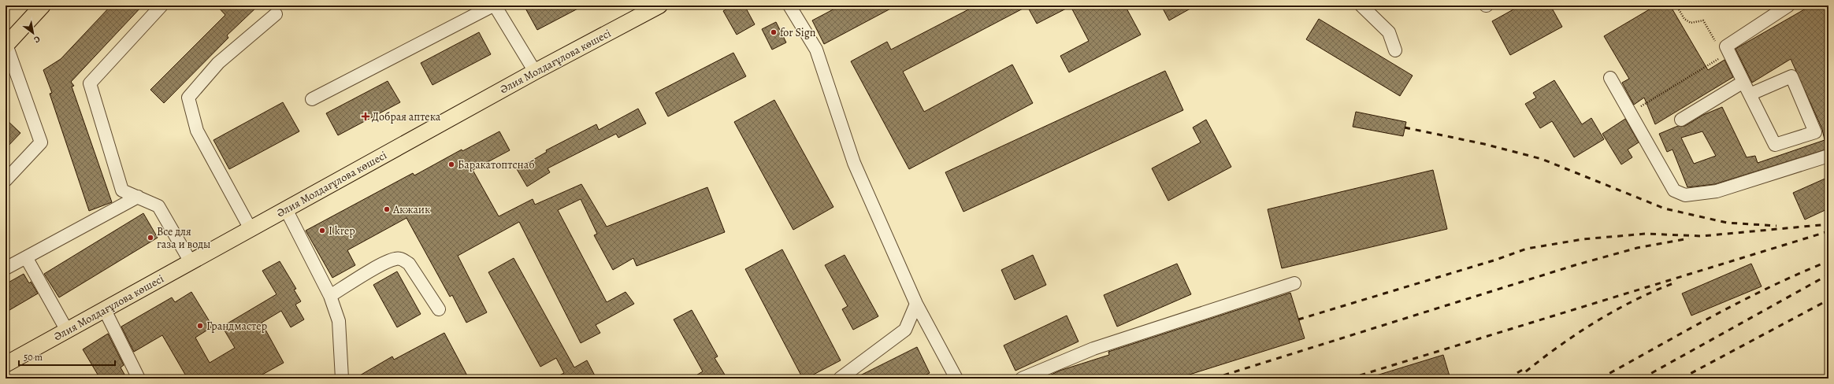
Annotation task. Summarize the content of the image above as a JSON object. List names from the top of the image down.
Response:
{
  "streets": {
    "main road": ["Әлия Молдағұлова көшесі"]
  },
  "places": {
    "other": [
      "for Sign",
      "Баракатоптснаб",
      "Акжаик",
      "I krep",
      "Все для газа и воды",
      "Грандмастер"
    ],
    "health": ["Добрая аптека"]
  },
  "scale_bar": "50 m",
  "north": "bottom right"
}
